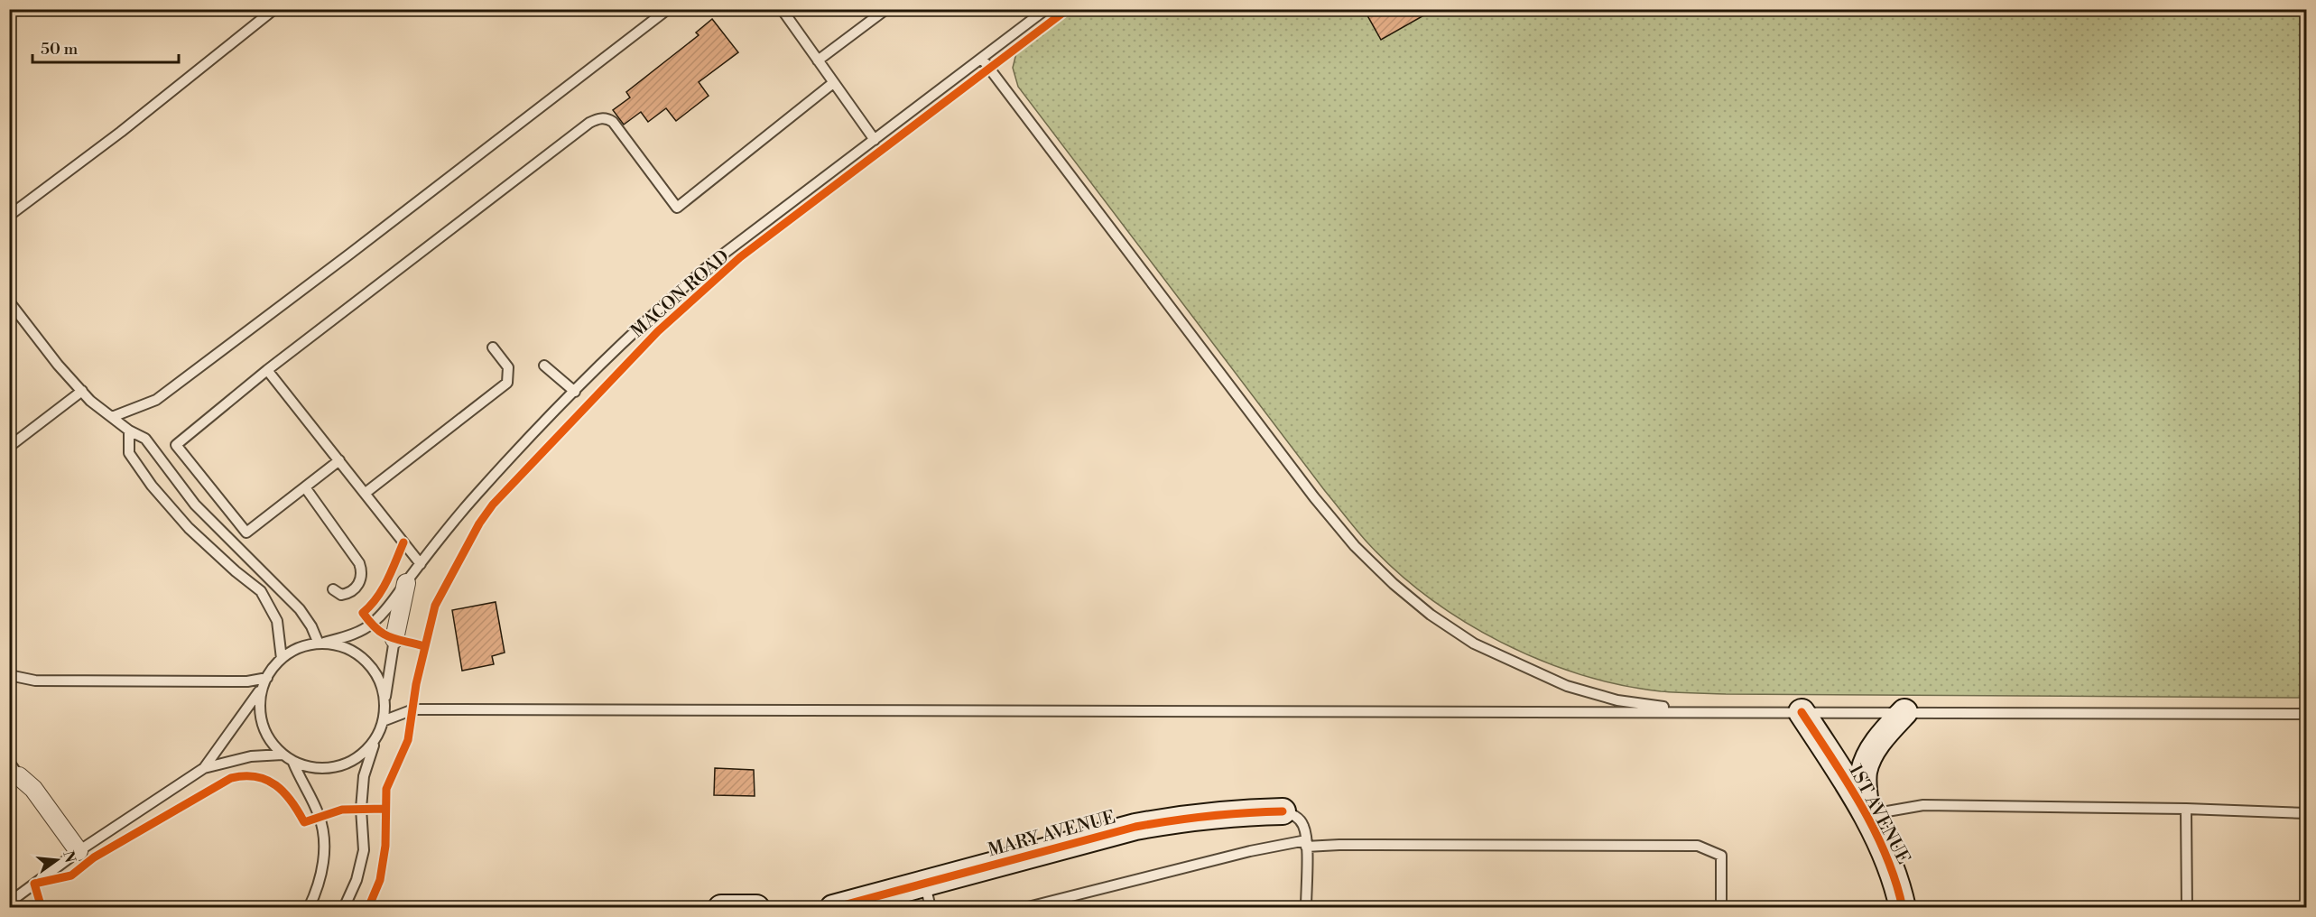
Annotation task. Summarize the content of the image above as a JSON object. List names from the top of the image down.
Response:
{
  "streets": {
    "street": ["MACON ROAD", "1ST AVENUE", "MARY AVENUE"]
  },
  "scale_bar": "50 m",
  "north": "right"
}
